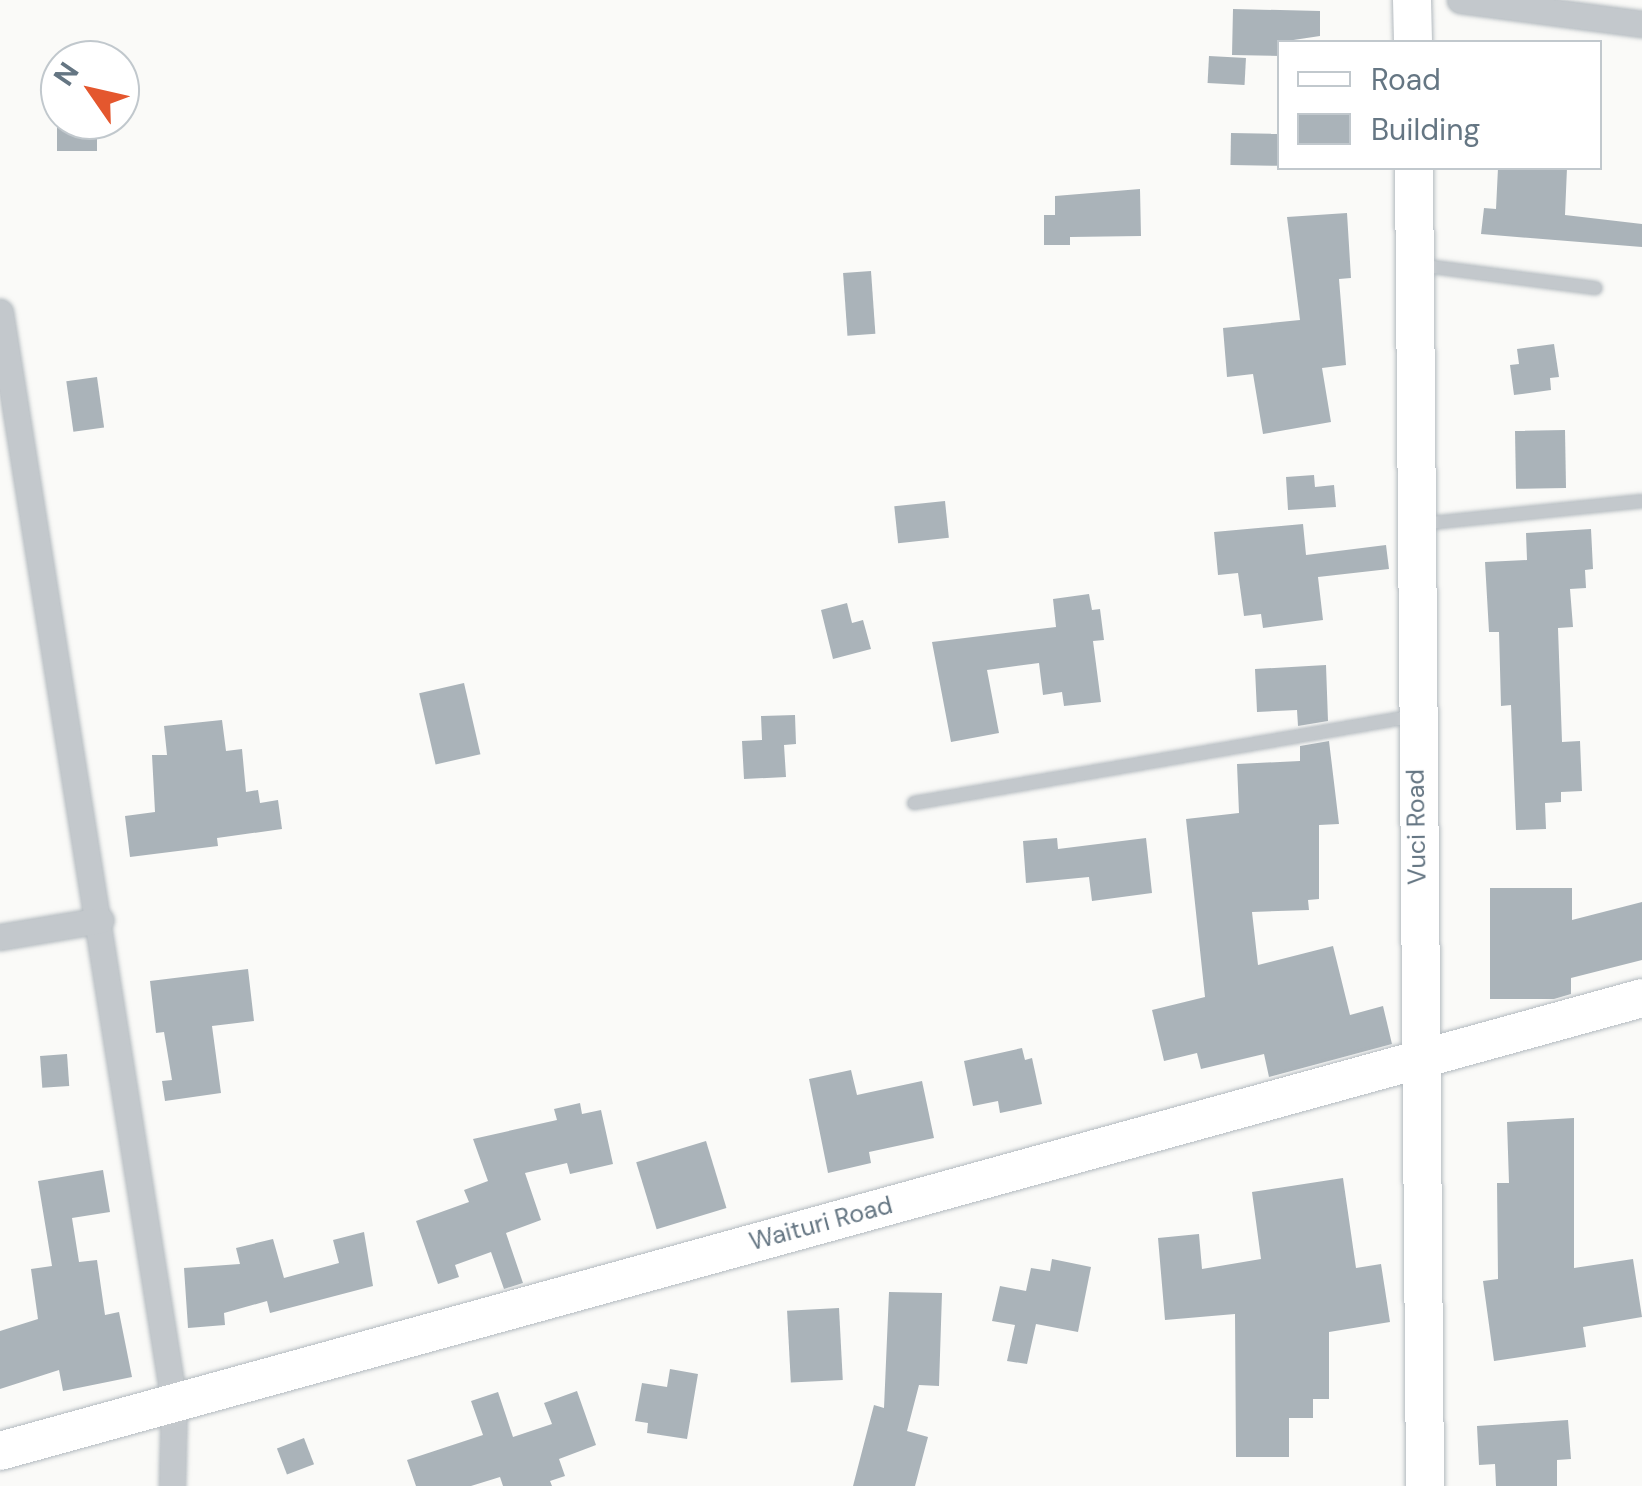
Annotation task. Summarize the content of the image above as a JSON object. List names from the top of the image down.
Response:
{
  "streets": {
    "main road": ["Vuci Road", "Waituri Road"]
  },
  "crossings": [
    ["Vuci Road", "Waituri Road"]
  ],
  "legend": ["Road", "Building"],
  "north": "top left"
}
